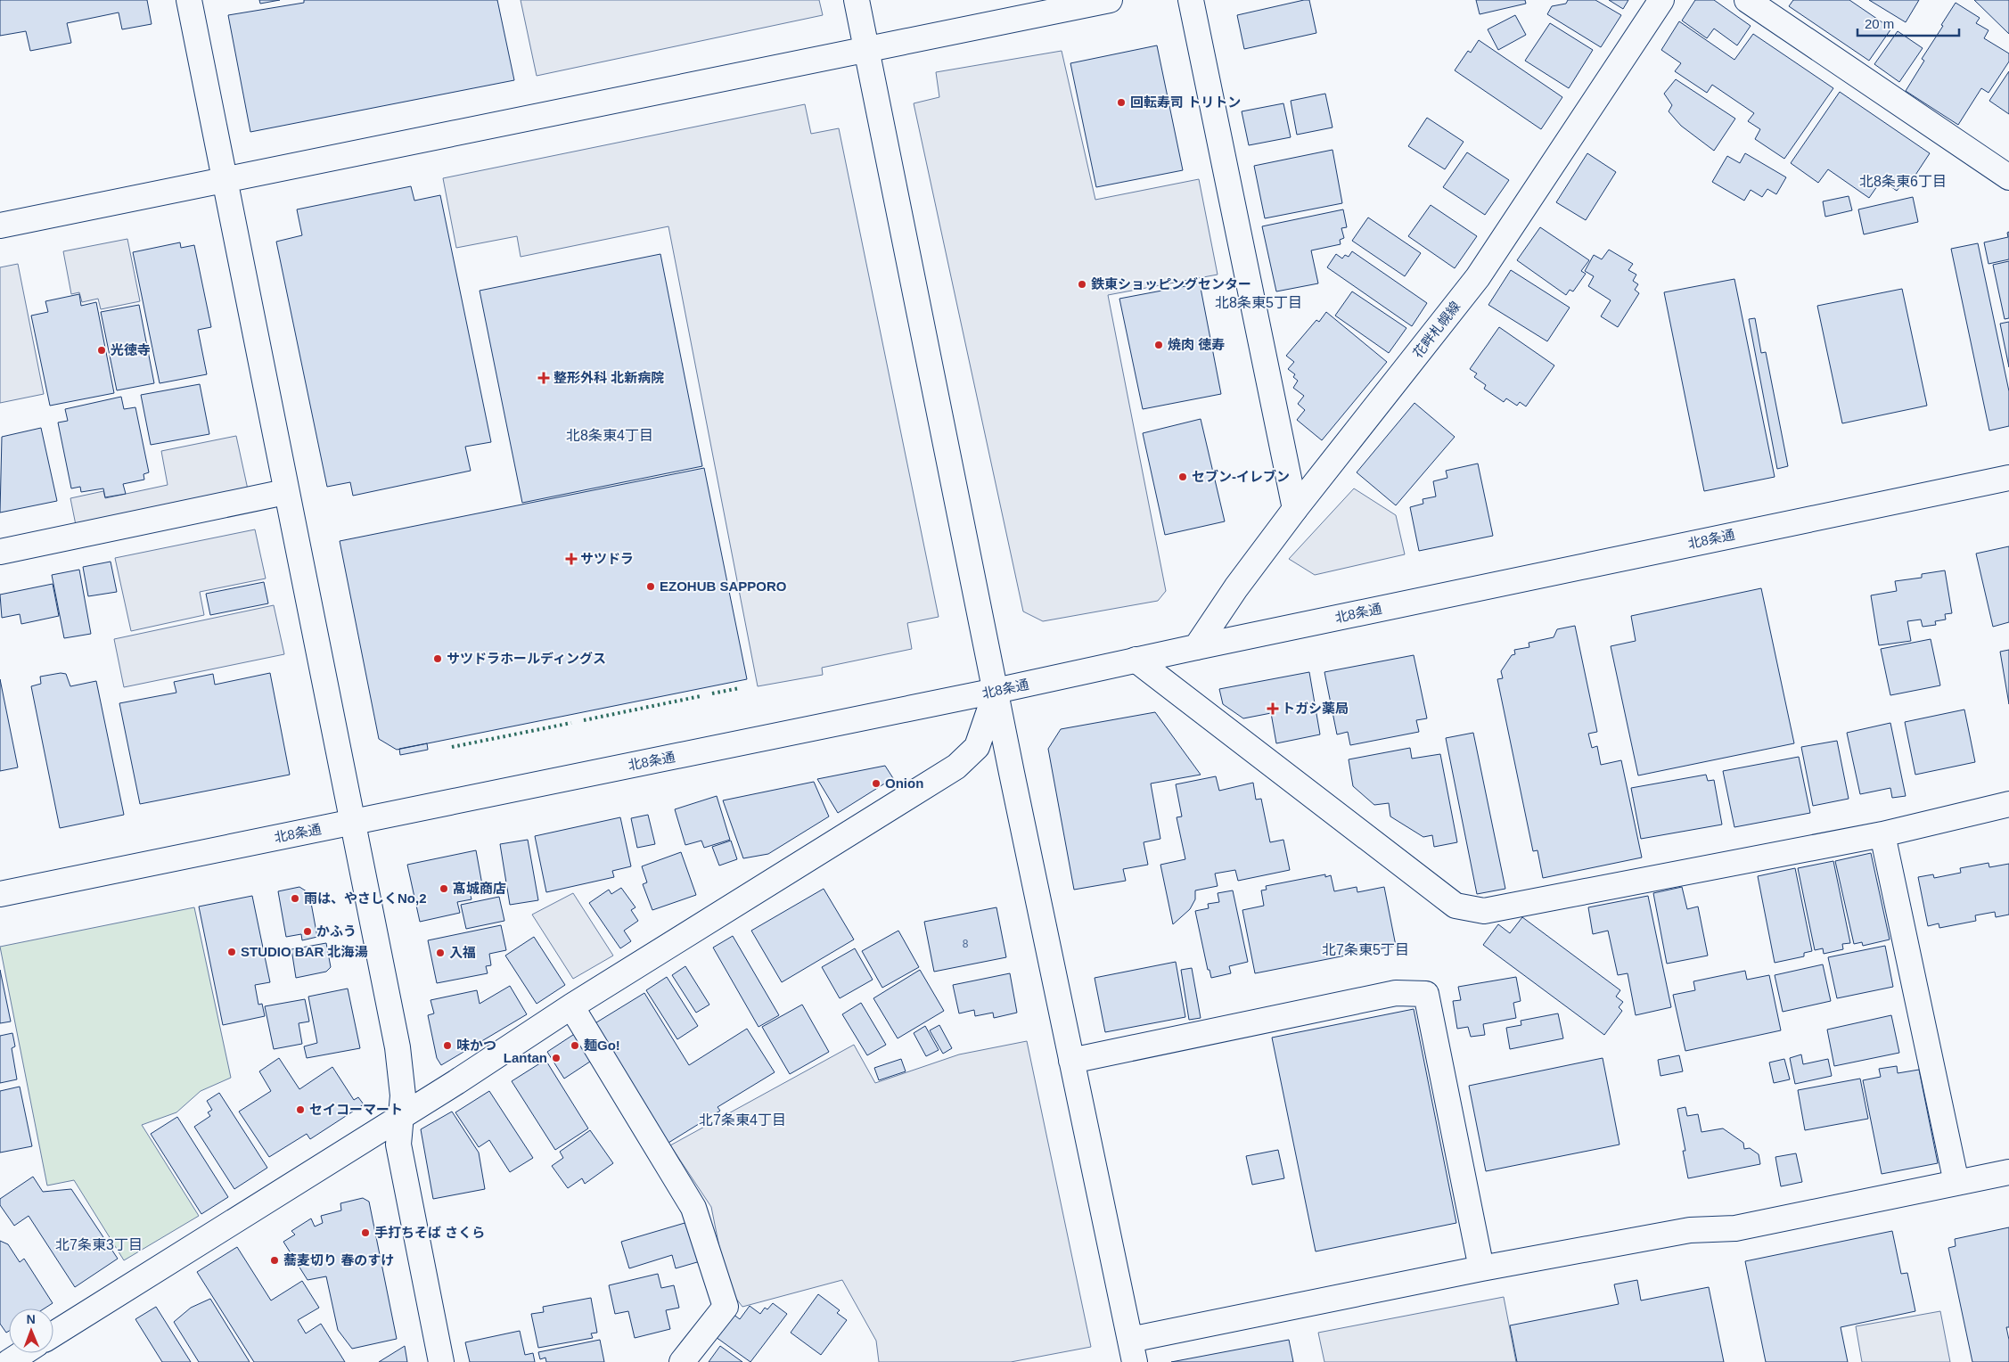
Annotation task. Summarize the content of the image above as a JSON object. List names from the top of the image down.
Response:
{
  "streets": {
    "street": ["花畔札幌線", "北8条通"]
  },
  "crossings": [
    ["花畔札幌線", "北8条通"]
  ],
  "districts": [
    "北8条東6丁目",
    "北8条東5丁目",
    "北8条東4丁目",
    "北7条東5丁目",
    "北7条東4丁目",
    "北7条東3丁目"
  ],
  "places": {
    "other": [
      "回転寿司 トリトン",
      "鉄東ショッピングセンター",
      "焼肉 徳寿",
      "光徳寺",
      "セブン-イレブン",
      "EZOHUB SAPPORO",
      "サツドラホールディングス",
      "Onion",
      "髙城商店",
      "雨は、やさしくNo,2",
      "かふう",
      "STUDIO BAR 北海湯",
      "入福",
      "味かつ",
      "麺Go!",
      "Lantan",
      "セイコーマート",
      "手打ちそば さくら",
      "蕎麦切り 春のすけ"
    ],
    "health": ["整形外科 北新病院", "サツドラ", "トガシ薬局"]
  },
  "house_numbers": ["8"],
  "scale_bar": "20 m",
  "north": "top"
}
